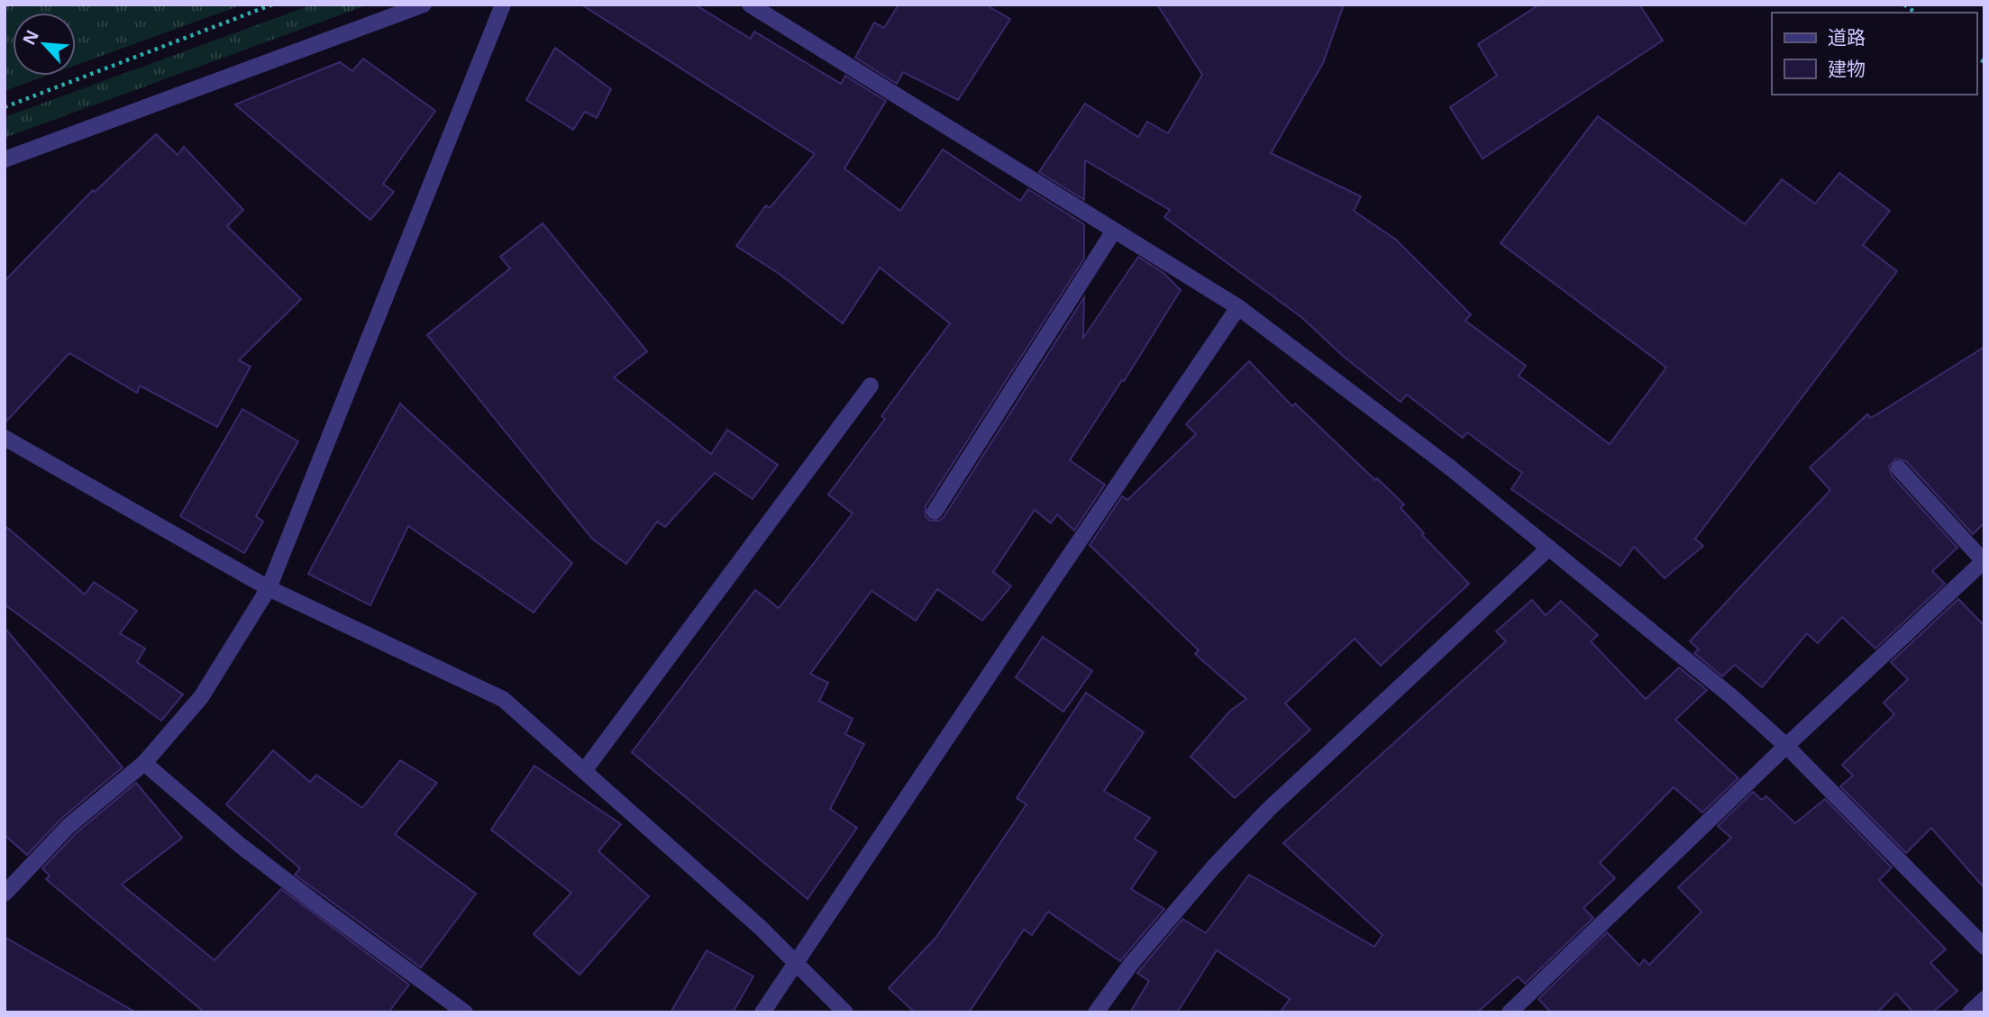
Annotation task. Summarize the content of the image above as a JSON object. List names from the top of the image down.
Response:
{
  "legend": ["道路", "建物"],
  "north": "top left"
}
